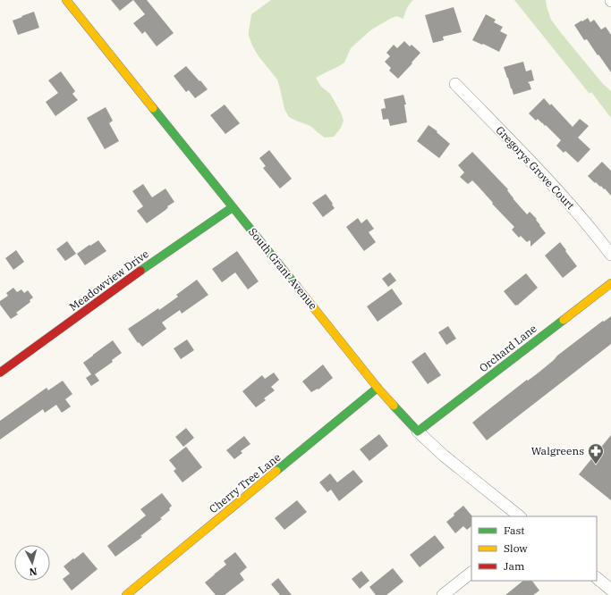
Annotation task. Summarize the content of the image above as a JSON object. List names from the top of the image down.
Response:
{
  "streets": {
    "street": [
      "Gregorys Grove Court",
      "South Grant Avenue",
      "Meadowview Drive",
      "Orchard Lane",
      "Cherry Tree Lane"
    ]
  },
  "crossings": [
    ["South Grant Avenue", "Meadowview Drive"],
    ["South Grant Avenue", "Orchard Lane"],
    ["South Grant Avenue", "Cherry Tree Lane"]
  ],
  "places": {
    "pharmacy": ["Walgreens"]
  },
  "legend": ["Fast", "Slow", "Jam"],
  "north": "bottom"
}
